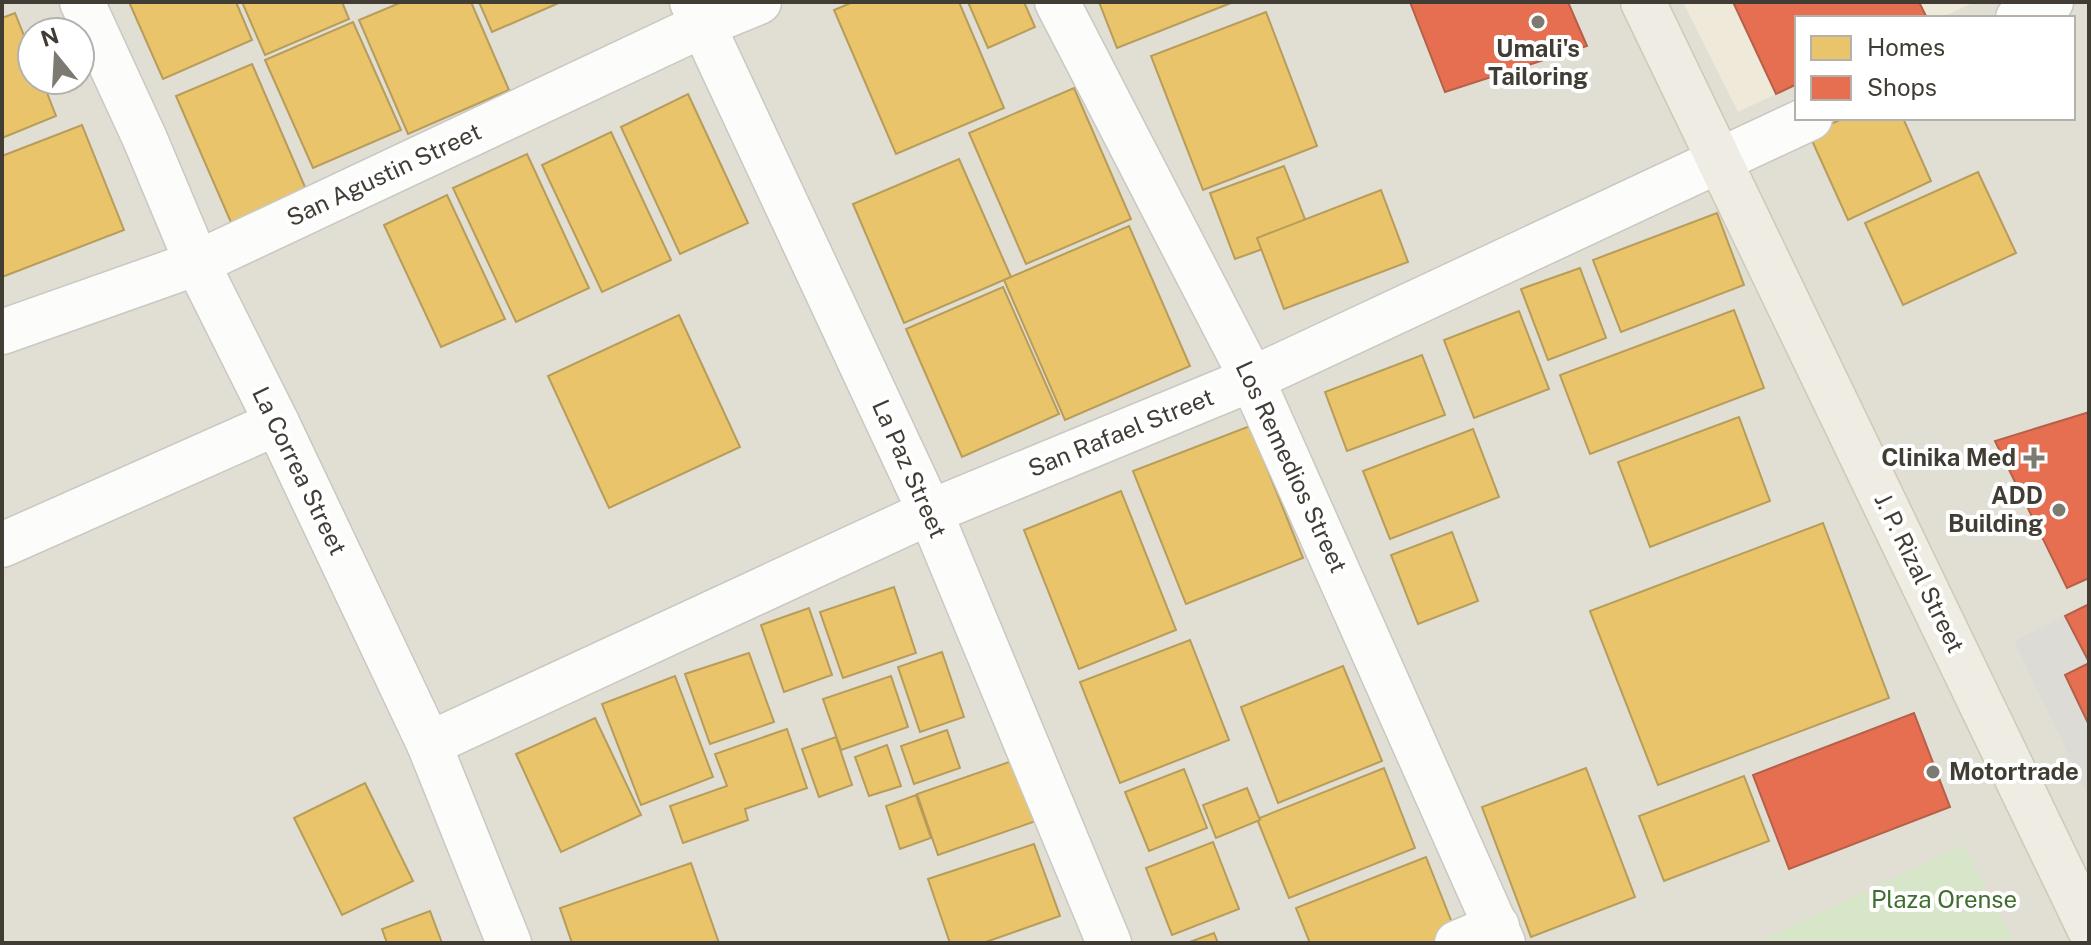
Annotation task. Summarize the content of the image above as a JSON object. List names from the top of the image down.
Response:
{
  "streets": {
    "main road": ["J. P. Rizal Street"],
    "street": [
      "San Agustin Street",
      "San Rafael Street",
      "Los Remedios Street",
      "La Paz Street",
      "La Correa Street"
    ]
  },
  "crossings": [
    ["San Agustin Street", "La Paz Street"],
    ["San Agustin Street", "La Correa Street"],
    ["San Rafael Street", "Los Remedios Street"],
    ["San Rafael Street", "La Paz Street"],
    ["San Rafael Street", "La Correa Street"],
    ["San Rafael Street", "J. P. Rizal Street"]
  ],
  "parks": ["Plaza Orense"],
  "places": {
    "other": ["Umali's Tailoring", "ADD Building", "Motortrade"],
    "health": ["Clinika Med"]
  },
  "legend": ["Homes", "Shops"],
  "north": "top"
}
